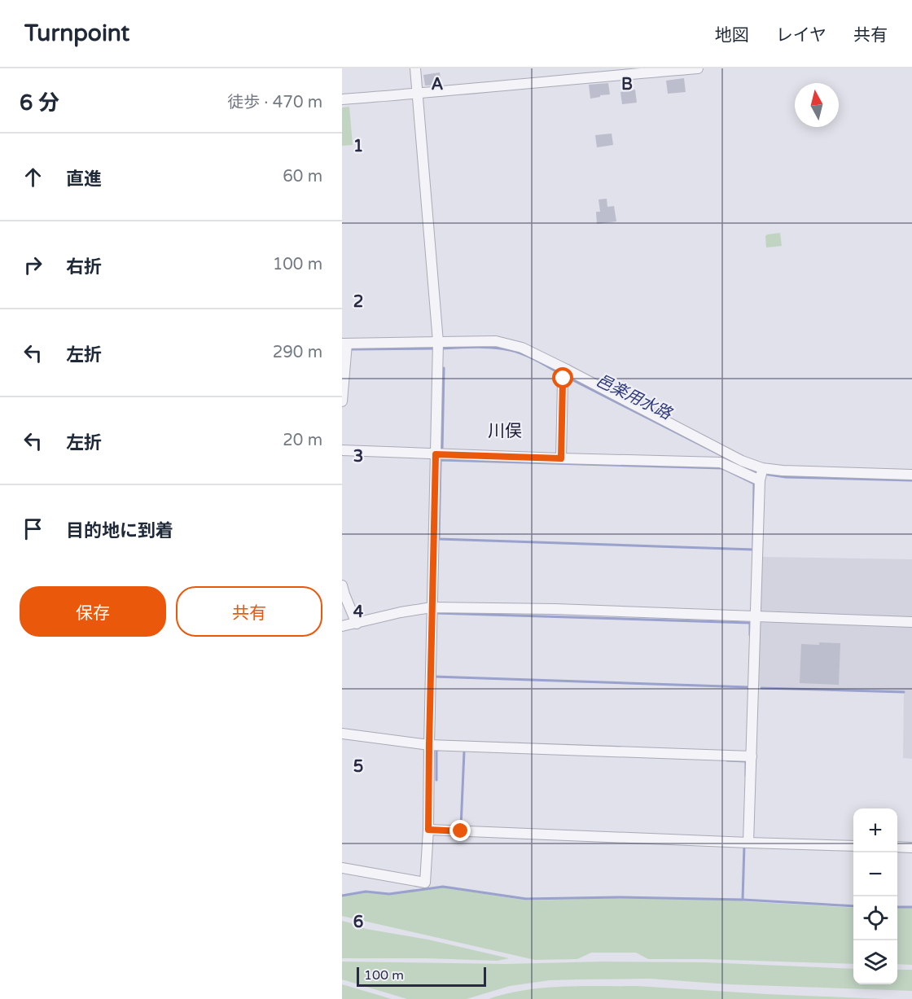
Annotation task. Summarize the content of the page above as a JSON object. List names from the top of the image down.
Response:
{
  "districts": ["川俣"],
  "water": ["邑楽用水路"],
  "scale_bar": "100 m",
  "north": "top",
  "page": {
    "header": "Turnpoint",
    "nav": ["地図", "レイヤ", "共有"],
    "heading": ["6 分", "徒歩 · 470 m"],
    "list": [
      ["直進", "60 m"],
      ["右折", "100 m"],
      ["左折", "290 m"],
      ["左折", "20 m"],
      "目的地に到着"
    ],
    "buttons": ["保存", "共有"],
    "map_buttons": ["+", "−"],
    "scale": "100 m"
  },
  "grid": {
    "columns": ["A", "B"],
    "rows": [
      "1",
      "2",
      "3",
      "4",
      "5",
      "6"
    ]
  }
}
